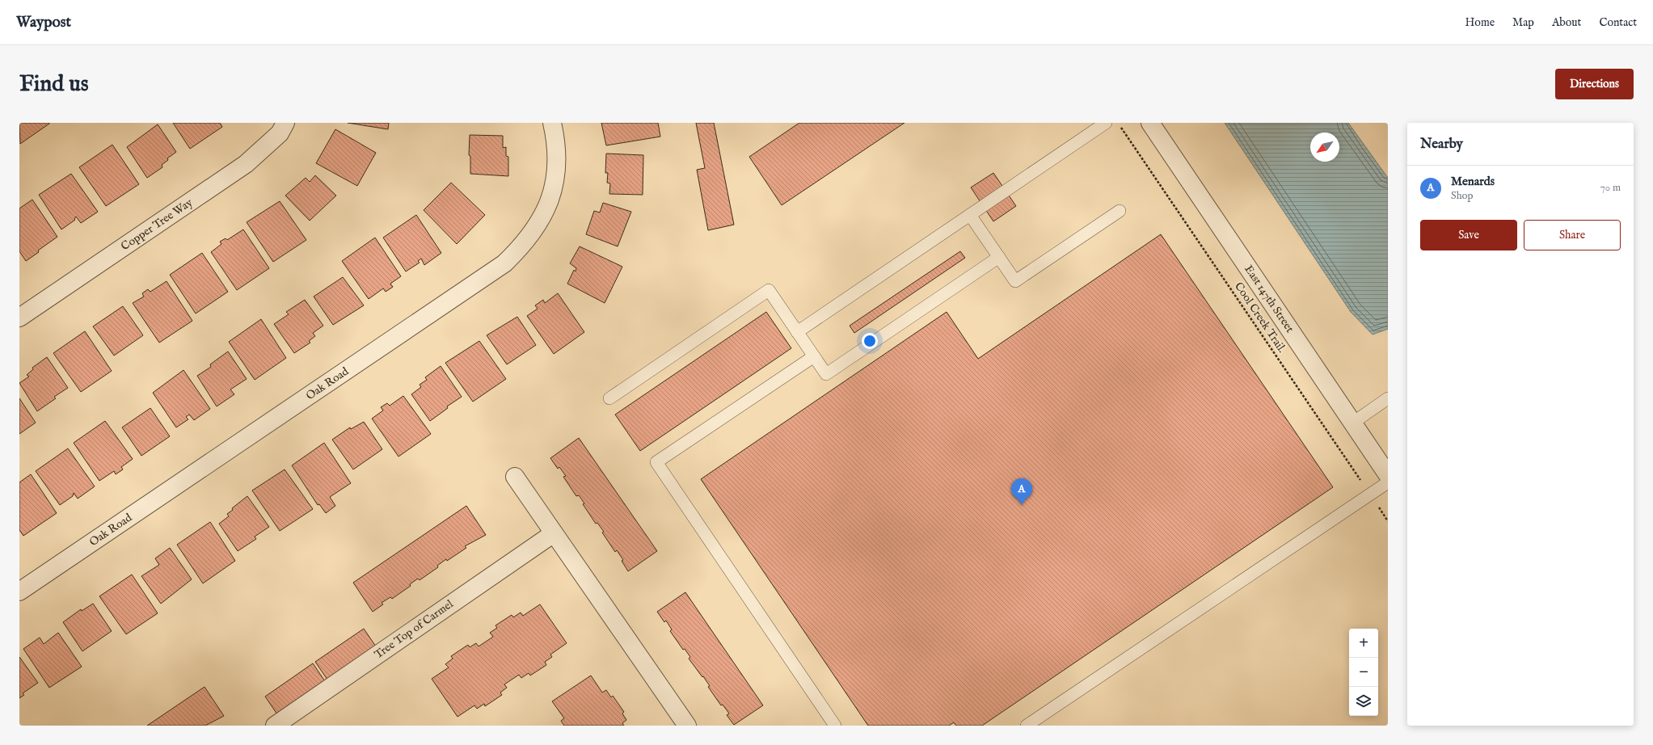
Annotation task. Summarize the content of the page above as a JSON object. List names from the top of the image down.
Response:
{
  "streets": {
    "street": [
      "Copper Tree Way",
      "East 147th Street",
      "Oak Road",
      "Tree Top of Carmel"
    ],
    "path": ["Cool Creek Trail."]
  },
  "north": "bottom left",
  "page": {
    "header": "Waypost",
    "nav": [
      "Home",
      "Map",
      "About",
      "Contact"
    ],
    "buttons": [
      "Directions",
      ["Save", "Share"]
    ],
    "title": "Find us",
    "heading": "Nearby",
    "list": [
      {
        "mark": "A",
        "name": "Menards",
        "note": "Shop",
        "value": "70 m"
      }
    ],
    "pins": "A",
    "map_buttons": ["+", "−"]
  }
}
